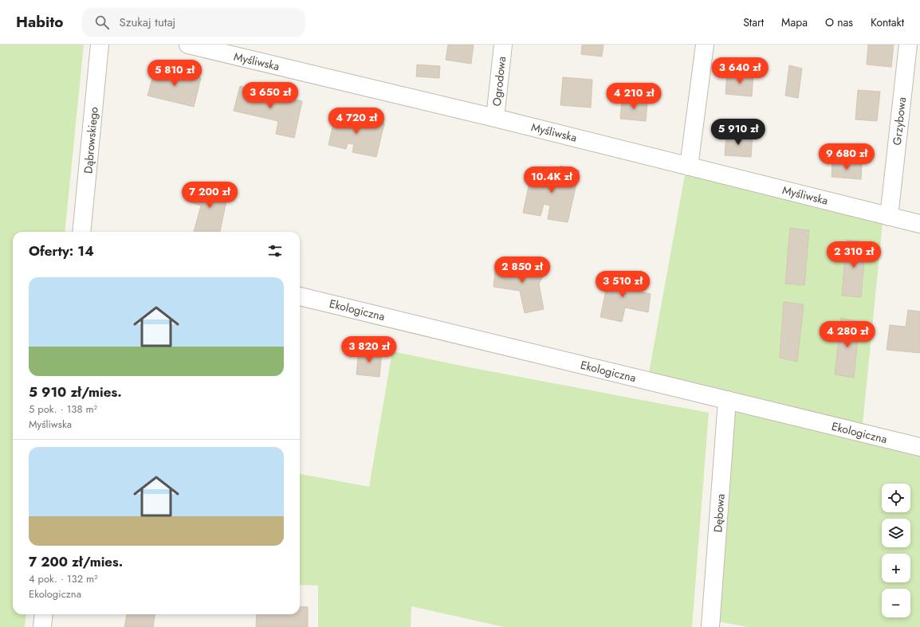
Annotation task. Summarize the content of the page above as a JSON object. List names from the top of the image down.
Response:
{
  "streets": {
    "street": [
      "Myśliwska",
      "Ogrodowa",
      "Grzybowa",
      "Dąbrowskiego",
      "Ekologiczna",
      "Dębowa"
    ]
  },
  "crossings": [
    ["Myśliwska", "Ogrodowa"],
    ["Myśliwska", "Grzybowa"],
    ["Ekologiczna", "Dębowa"]
  ],
  "page": {
    "header": "Habito",
    "search": "Szukaj tutaj",
    "nav": [
      "Start",
      "Mapa",
      "O nas",
      "Kontakt"
    ],
    "price": [
      "3 640 zł",
      "5 810 zł",
      "3 650 zł",
      "4 210 zł",
      "4 720 zł",
      "5 910 zł",
      "9 680 zł",
      "10.4K zł",
      "7 200 zł",
      "2 310 zł",
      "2 850 zł",
      "3 510 zł",
      "4 280 zł",
      "3 820 zł"
    ],
    "heading": "Oferty: 14",
    "list": [
      {
        "name": "5 910 zł/mies.",
        "note": "5 pok. · 138 m² · Myśliwska"
      },
      {
        "name": "7 200 zł/mies.",
        "note": "4 pok. · 132 m² · Ekologiczna"
      }
    ],
    "map_buttons": ["+", "−"]
  }
}
